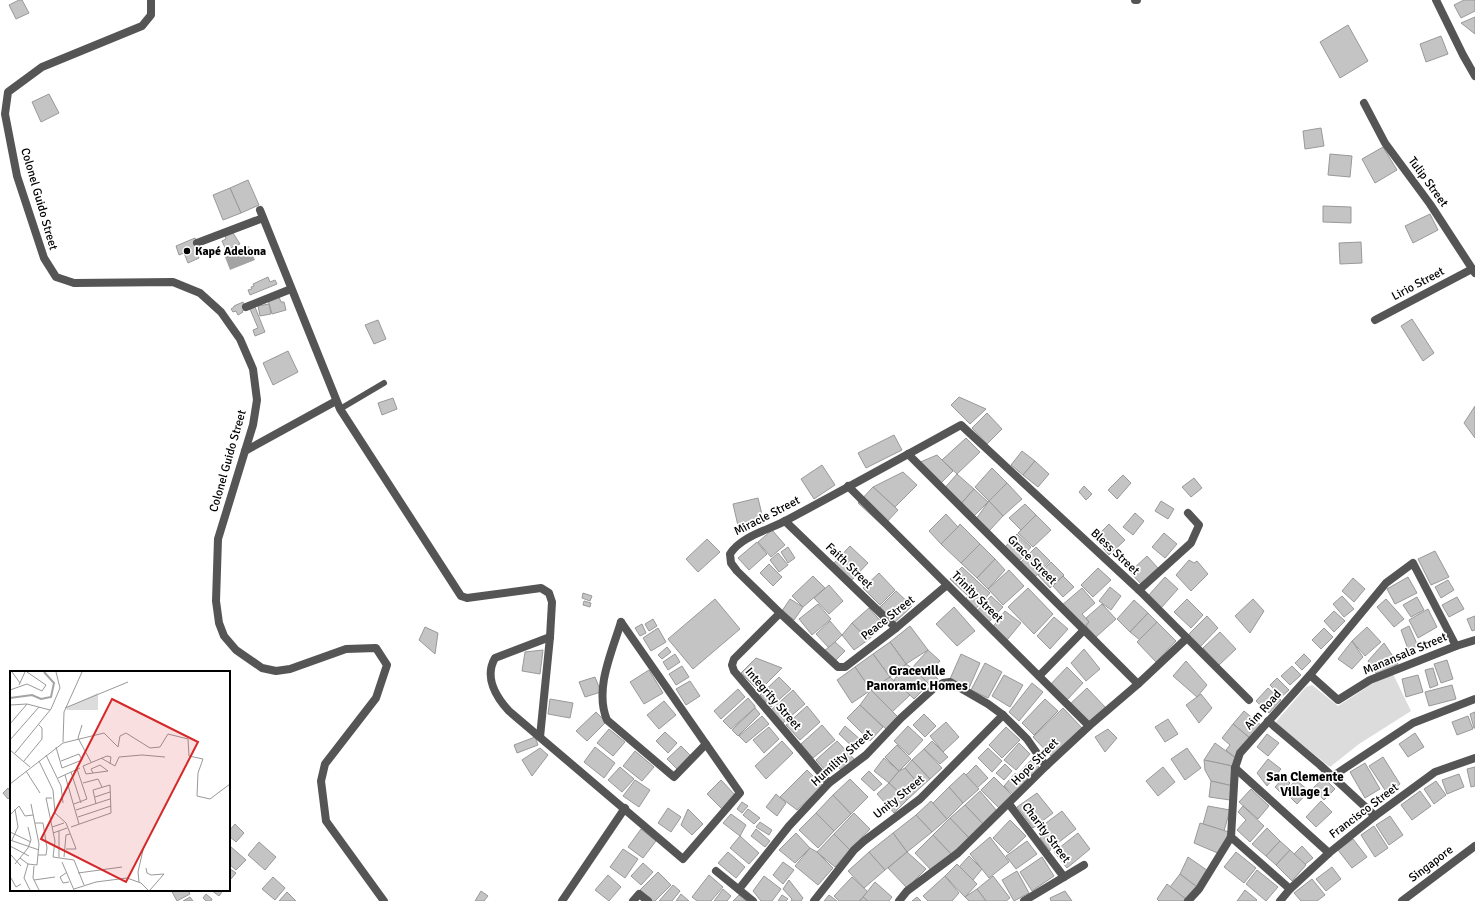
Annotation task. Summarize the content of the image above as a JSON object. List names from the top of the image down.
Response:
{
  "streets": {
    "street": [
      "Tulip Street",
      "Colonel Guido Street",
      "Lirio Street",
      "Miracle Street",
      "Bless Street",
      "Grace Street",
      "Faith Street",
      "Trinity Street",
      "Peace Street",
      "Manansala Street",
      "Integrity Street",
      "Aim Road",
      "Humility Street",
      "Hope Street",
      "Unity Street",
      "Francisco Street",
      "Charity Street",
      "Singapore"
    ]
  },
  "crossings": [
    ["Tulip Street", "Lirio Street"],
    ["Miracle Street", "Bless Street"],
    ["Miracle Street", "Grace Street"],
    ["Miracle Street", "Faith Street"],
    ["Miracle Street", "Trinity Street"],
    ["Miracle Street", "Peace Street"],
    ["Miracle Street", "Integrity Street"],
    ["Bless Street", "Hope Street"],
    ["Grace Street", "Hope Street"],
    ["Faith Street", "Peace Street"],
    ["Trinity Street", "Peace Street"],
    ["Trinity Street", "Hope Street"],
    ["Manansala Street", "Aim Road"],
    ["Integrity Street", "Humility Street"],
    ["Humility Street", "Hope Street"],
    ["Humility Street", "Unity Street"],
    ["Hope Street", "Charity Street"]
  ],
  "districts": ["Graceville Panoramic Homes", "San Clemente Village 1"],
  "places": ["Kapé Adelona"]
}
